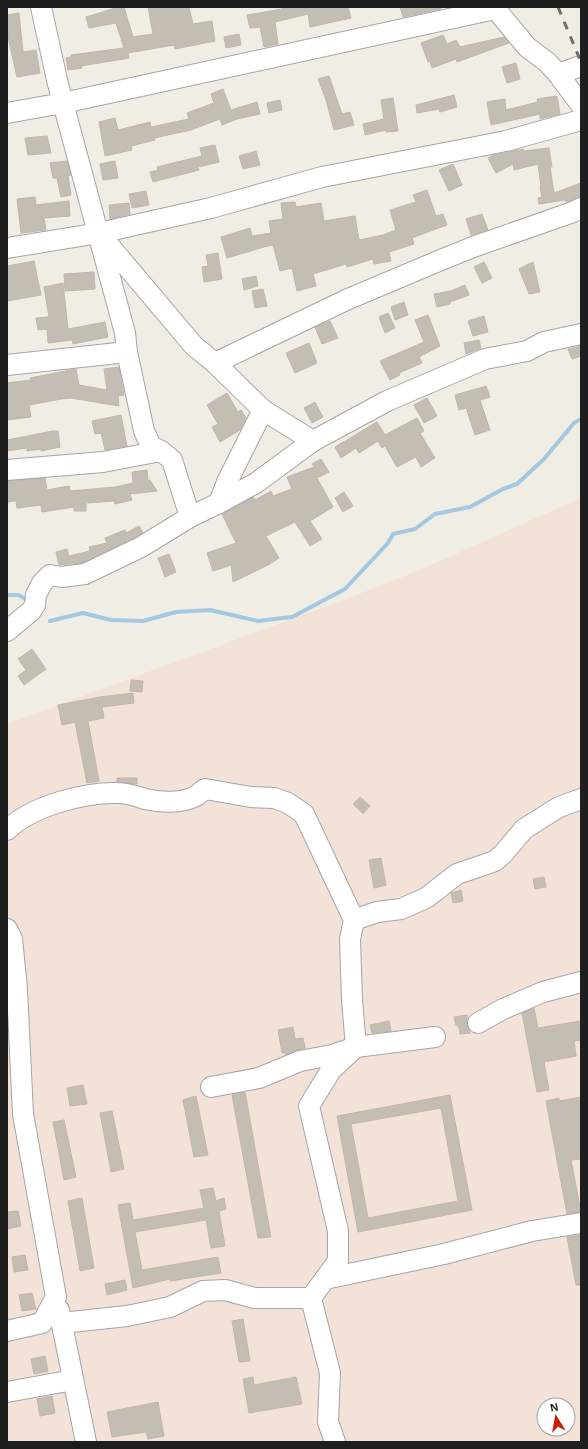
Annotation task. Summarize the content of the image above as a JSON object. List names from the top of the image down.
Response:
{
  "north": "top"
}
